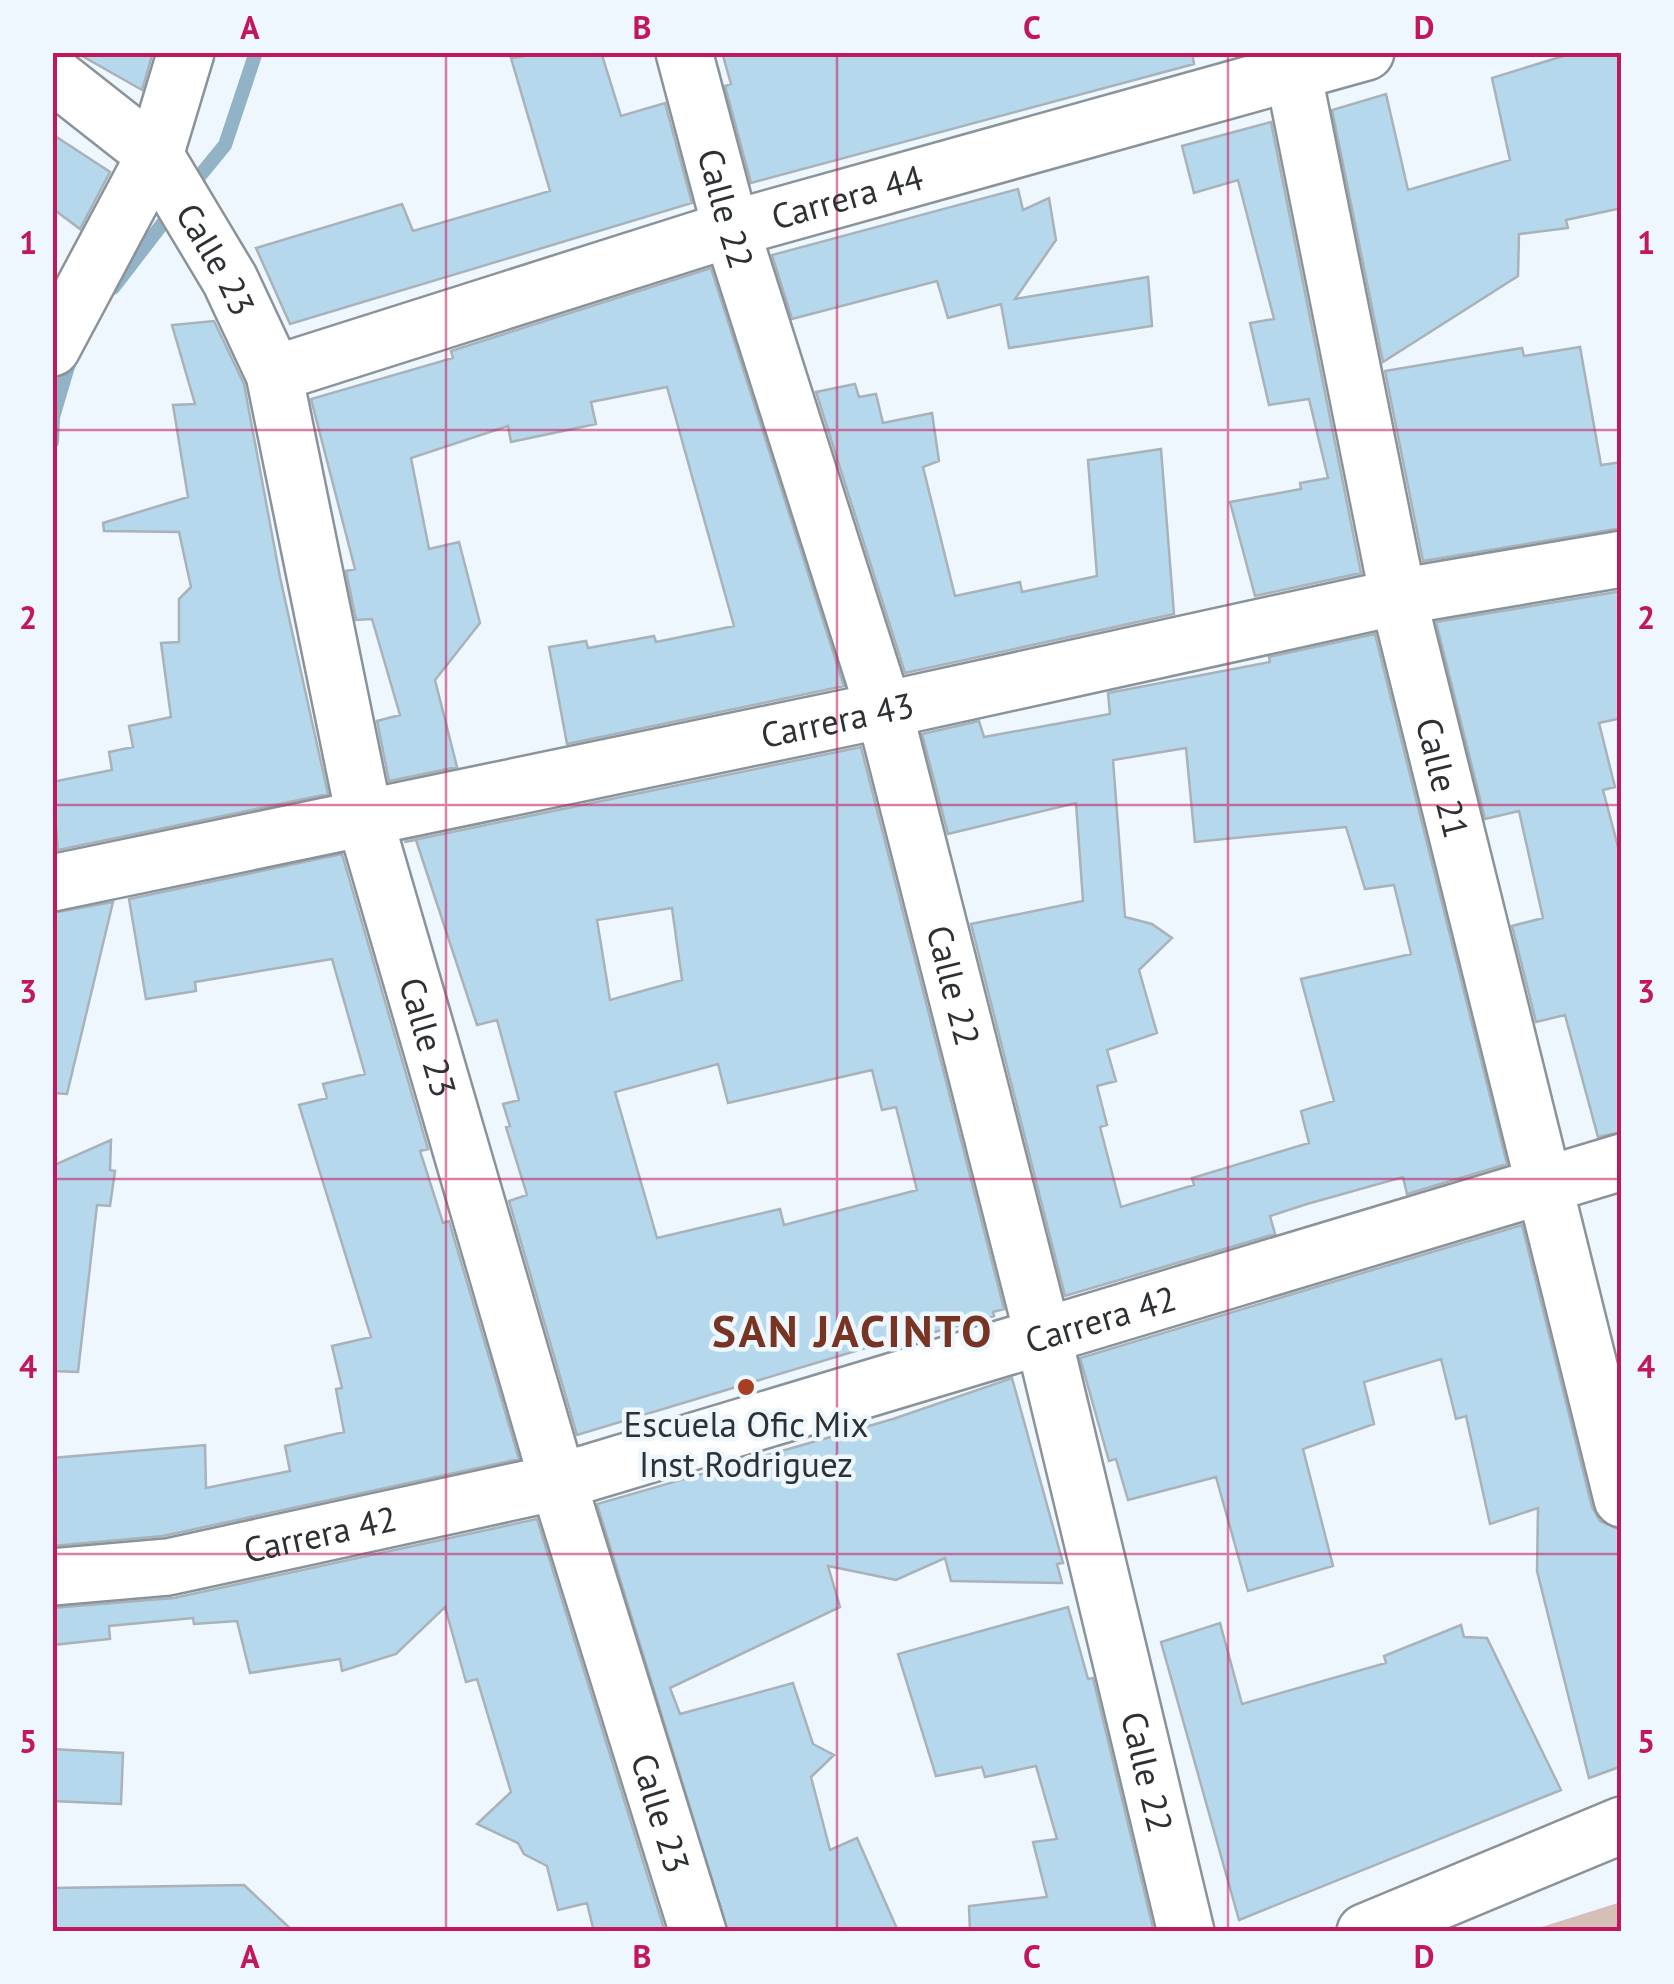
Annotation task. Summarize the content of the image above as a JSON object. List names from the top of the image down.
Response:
{
  "streets": {
    "street": [
      "Carrera 44",
      "Calle 22",
      "Calle 23",
      "Carrera 43",
      "Calle 21",
      "Carrera 42"
    ]
  },
  "crossings": [
    ["Carrera 44", "Calle 22"],
    ["Carrera 44", "Calle 23"],
    ["Carrera 44", "Calle 21"],
    ["Calle 22", "Carrera 43"],
    ["Calle 22", "Carrera 42"],
    ["Calle 23", "Carrera 43"],
    ["Calle 23", "Carrera 42"],
    ["Carrera 43", "Calle 21"],
    ["Calle 21", "Carrera 42"]
  ],
  "districts": ["SAN JACINTO"],
  "places": ["Escuela Ofic Mix Inst Rodriguez"],
  "grid": {
    "columns": [
      "A",
      "B",
      "C",
      "D"
    ],
    "rows": [
      "1",
      "2",
      "3",
      "4",
      "5"
    ]
  }
}
